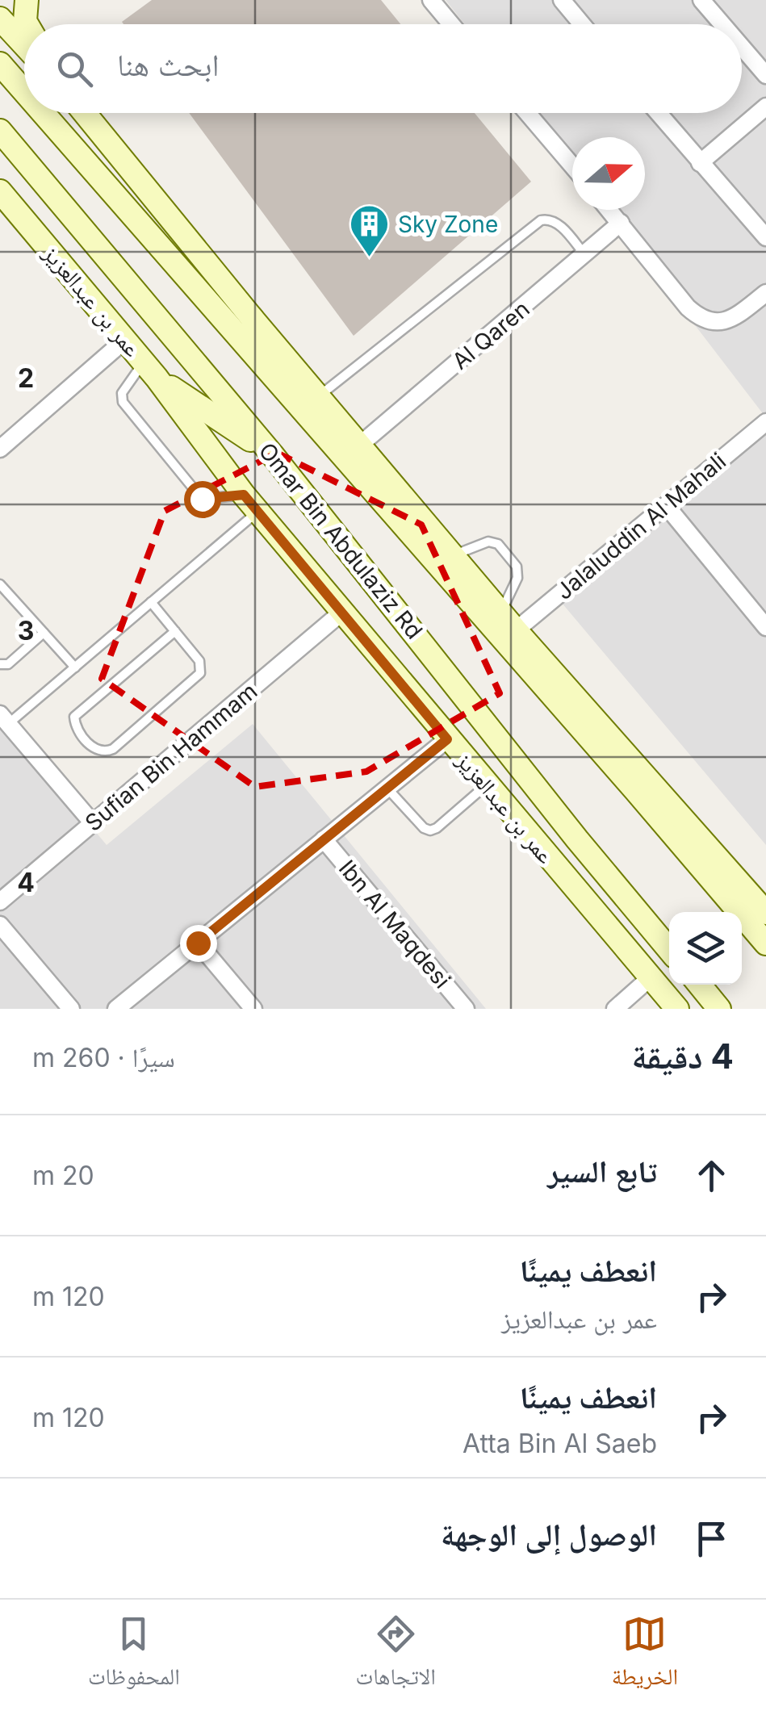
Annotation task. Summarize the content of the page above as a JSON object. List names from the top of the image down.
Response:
{
  "streets": {
    "main road": ["عمر بن عبدالعزيز", "Omar Bin Abdulaziz Rd"],
    "street": [
      "Al Qaren",
      "Jalaluddin Al Mahali",
      "Sufian Bin Hammam",
      "Ibn Al Maqdesi"
    ]
  },
  "crossings": [
    ["عمر بن عبدالعزيز", "Sufian Bin Hammam"]
  ],
  "places": {
    "building": ["Sky Zone"]
  },
  "north": "right",
  "page": {
    "search": "ابحث هنا",
    "heading": ["4 دقيقة", "سيرًا · 260 m"],
    "list": [
      ["تابع السير", "20 m"],
      ["انعطف يمينًا", "عمر بن عبدالعزيز", "120 m"],
      ["انعطف يمينًا", "Atta Bin Al Saeb", "120 m"],
      "الوصول إلى الوجهة"
    ],
    "nav": ["الخريطة", "الاتجاهات", "المحفوظات"]
  },
  "grid": {
    "rows": ["2", "3", "4"]
  }
}
